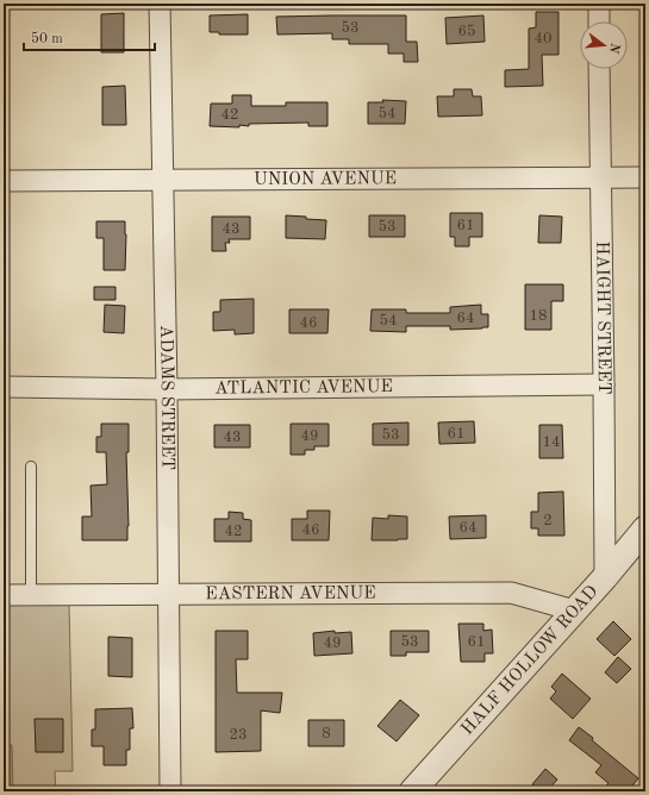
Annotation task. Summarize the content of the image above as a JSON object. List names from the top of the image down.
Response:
{
  "streets": {
    "street": [
      "UNION AVENUE",
      "HAIGHT STREET",
      "ATLANTIC AVENUE",
      "ADAMS STREET",
      "EASTERN AVENUE",
      "HALF HOLLOW ROAD"
    ]
  },
  "crossings": [
    ["UNION AVENUE", "HAIGHT STREET"],
    ["UNION AVENUE", "ADAMS STREET"],
    ["HAIGHT STREET", "ATLANTIC AVENUE"],
    ["HAIGHT STREET", "HALF HOLLOW ROAD"],
    ["ATLANTIC AVENUE", "ADAMS STREET"],
    ["ADAMS STREET", "EASTERN AVENUE"],
    ["EASTERN AVENUE", "HALF HOLLOW ROAD"]
  ],
  "house_numbers": [
    "53",
    "65",
    "40",
    "54",
    "42",
    "61",
    "53",
    "43",
    "18",
    "64",
    "54",
    "46",
    "61",
    "53",
    "49",
    "43",
    "14",
    "2",
    "64",
    "46",
    "42",
    "53",
    "61",
    "49",
    "8",
    "23"
  ],
  "scale_bar": "50 m",
  "north": "right"
}
